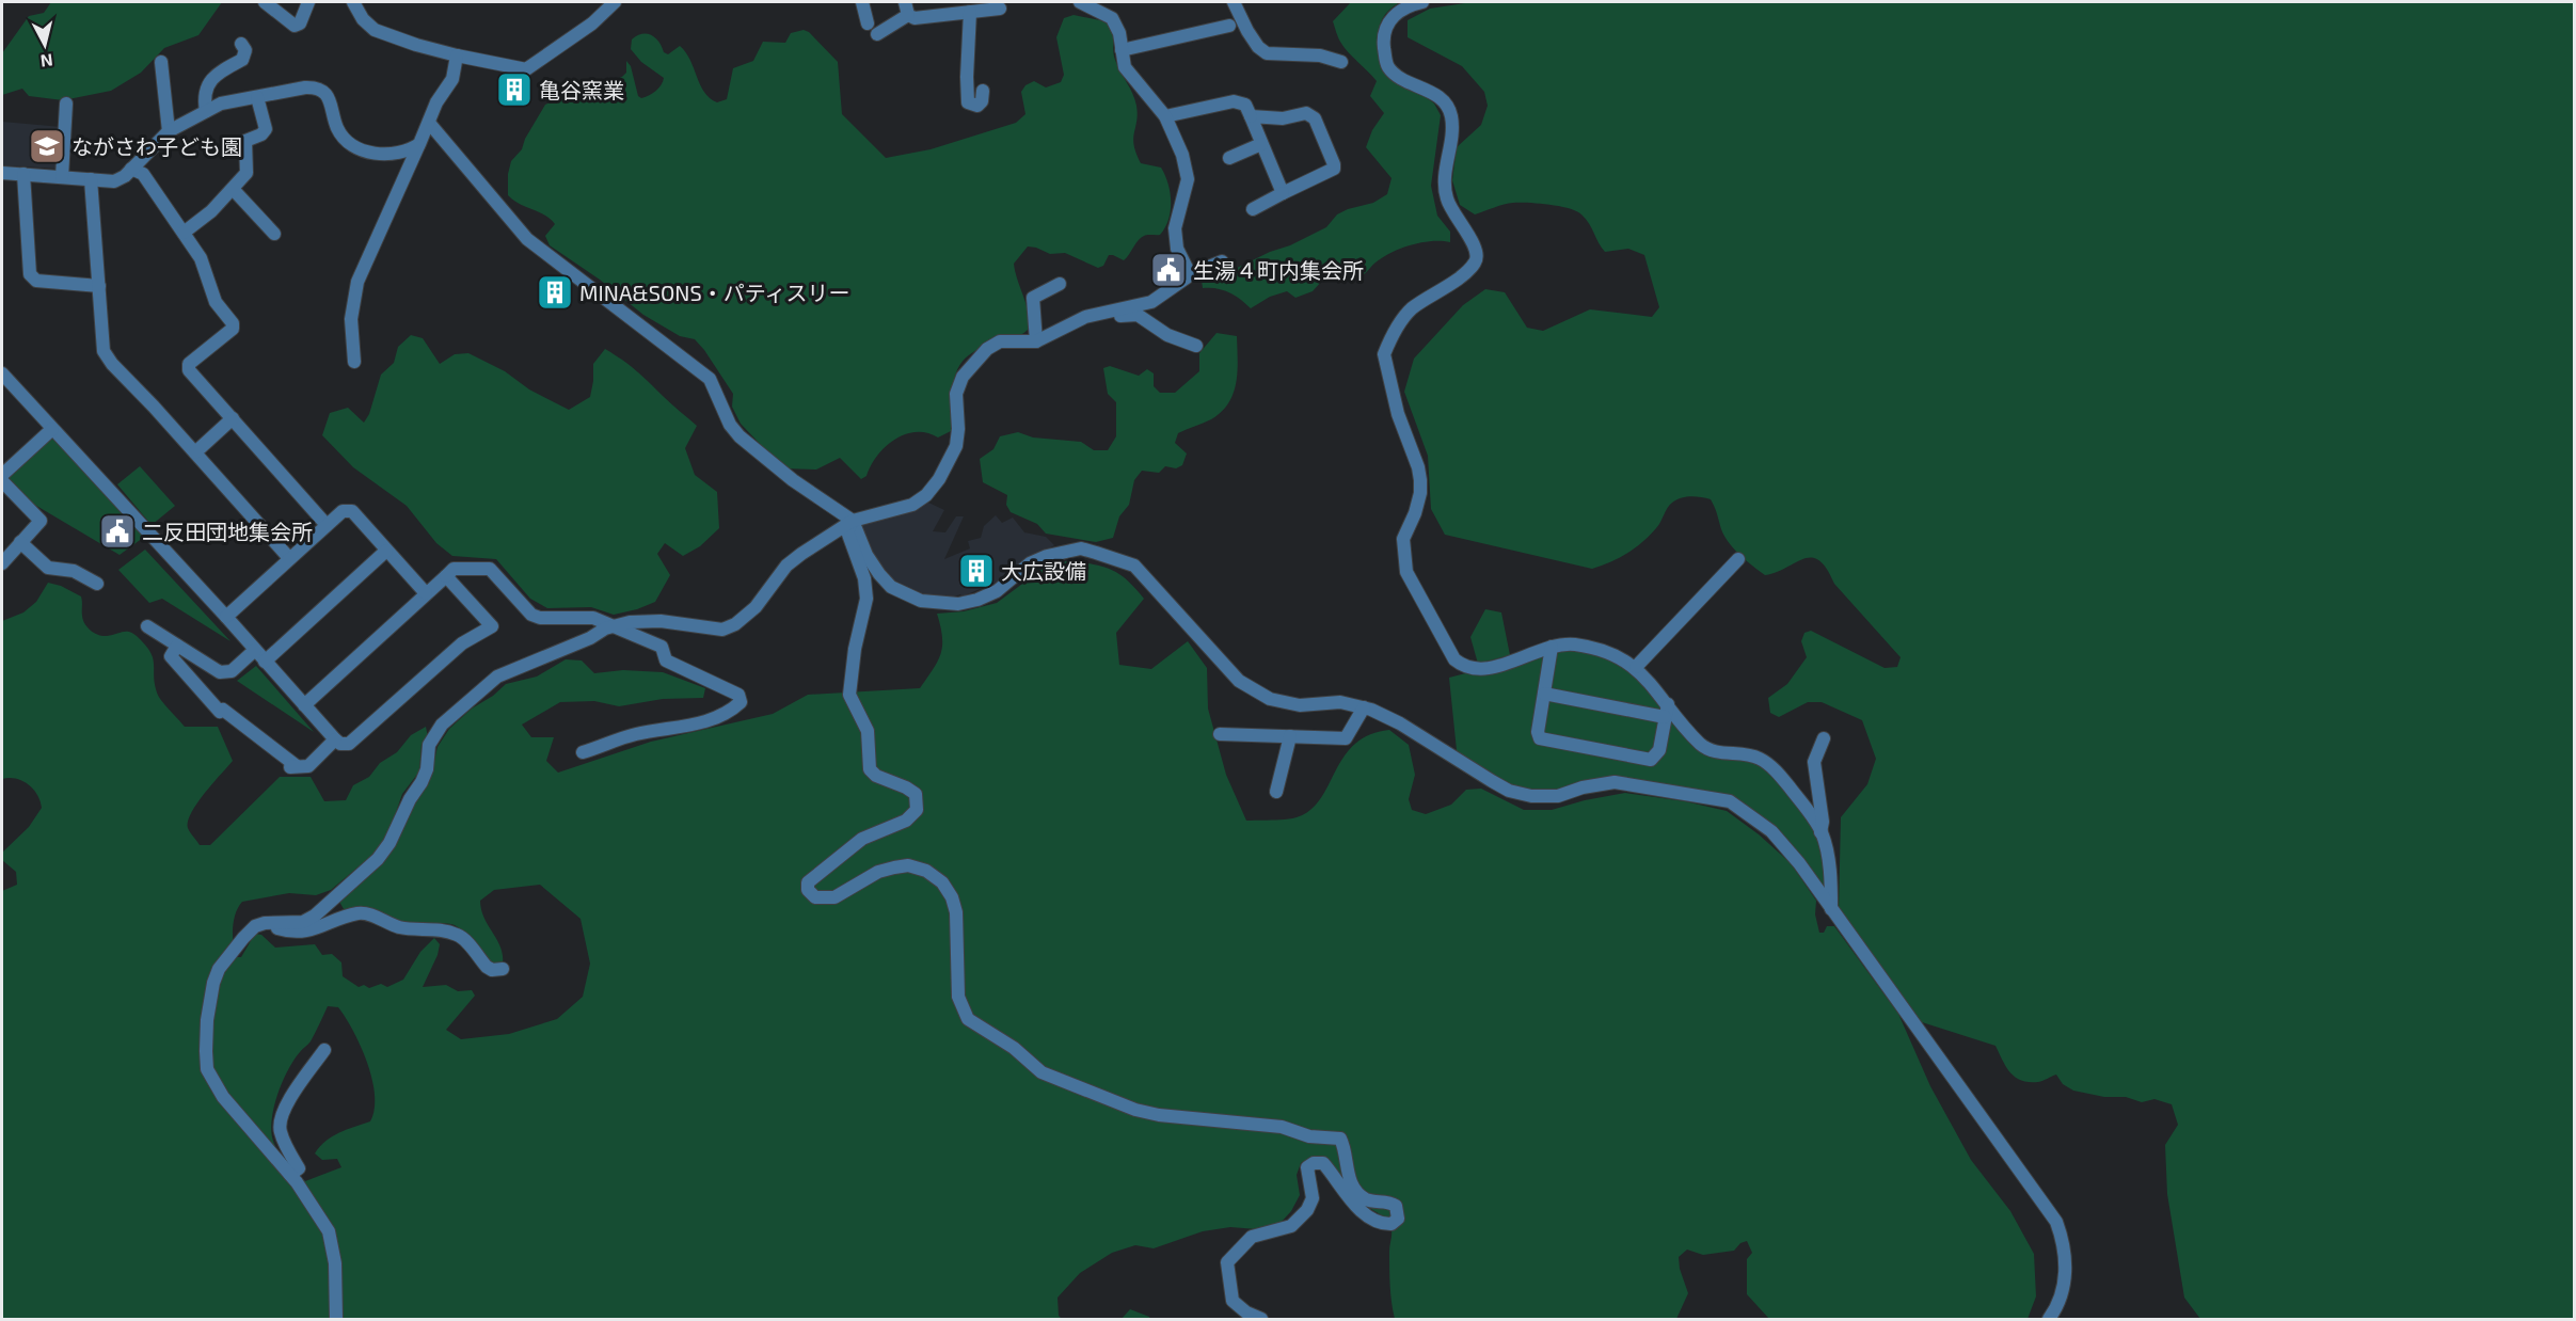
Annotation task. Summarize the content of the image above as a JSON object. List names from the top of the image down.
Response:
{
  "places": {
    "building": ["亀谷窯業", "MINA&SONS・パティスリー", "大広設備"],
    "school or university": ["ながさわ子ども園"],
    "public building": ["生湯４町内集会所", "二反田団地集会所"]
  },
  "north": "bottom"
}
